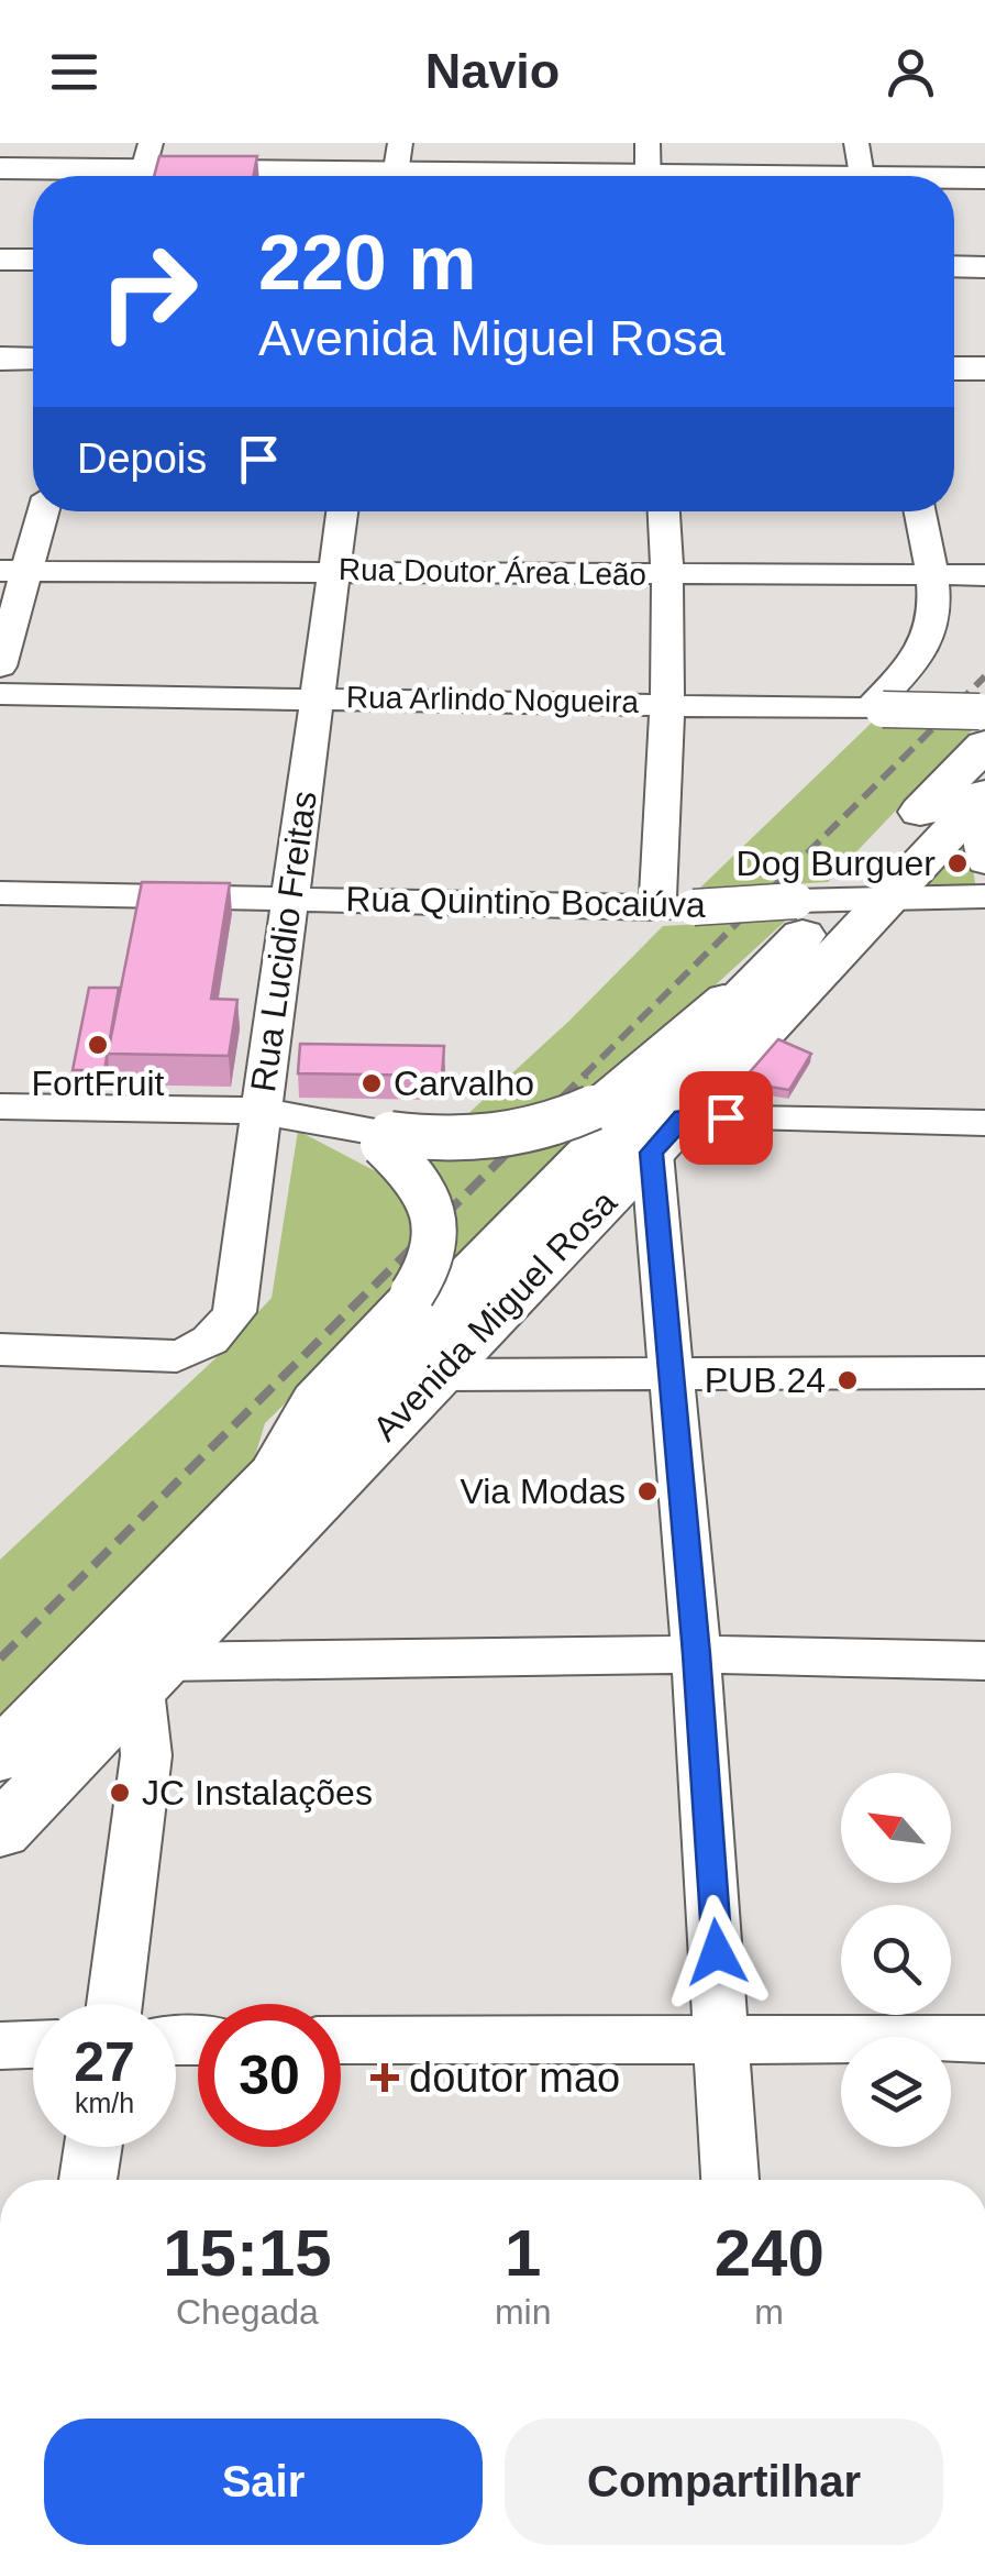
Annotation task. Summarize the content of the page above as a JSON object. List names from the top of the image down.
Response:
{
  "streets": {
    "main road": ["Avenida Miguel Rosa"],
    "street": [
      "Rua Doutor Área Leão",
      "Rua Arlindo Nogueira",
      "Rua Quintino Bocaiúva",
      "Rua Lucidio Freitas"
    ]
  },
  "crossings": [
    ["Rua Doutor Área Leão", "Rua Lucidio Freitas"],
    ["Rua Arlindo Nogueira", "Rua Lucidio Freitas"],
    ["Rua Arlindo Nogueira", "Avenida Miguel Rosa"],
    ["Rua Quintino Bocaiúva", "Rua Lucidio Freitas"],
    ["Rua Quintino Bocaiúva", "Avenida Miguel Rosa"]
  ],
  "places": {
    "other": [
      "Dog Burguer",
      "FortFruit",
      "Carvalho",
      "PUB 24",
      "Via Modas",
      "JC Instalações"
    ],
    "health": ["doutor mao"]
  },
  "north": "top left",
  "page": {
    "header": "Navio",
    "turn": ["220 m", "Avenida Miguel Rosa"],
    "then": "Depois",
    "speed": "27 km/h",
    "limit": "30",
    "eta": [
      "15:15",
      "Chegada",
      "1",
      "min",
      "240",
      "m"
    ],
    "buttons": ["Sair", "Compartilhar"]
  }
}
